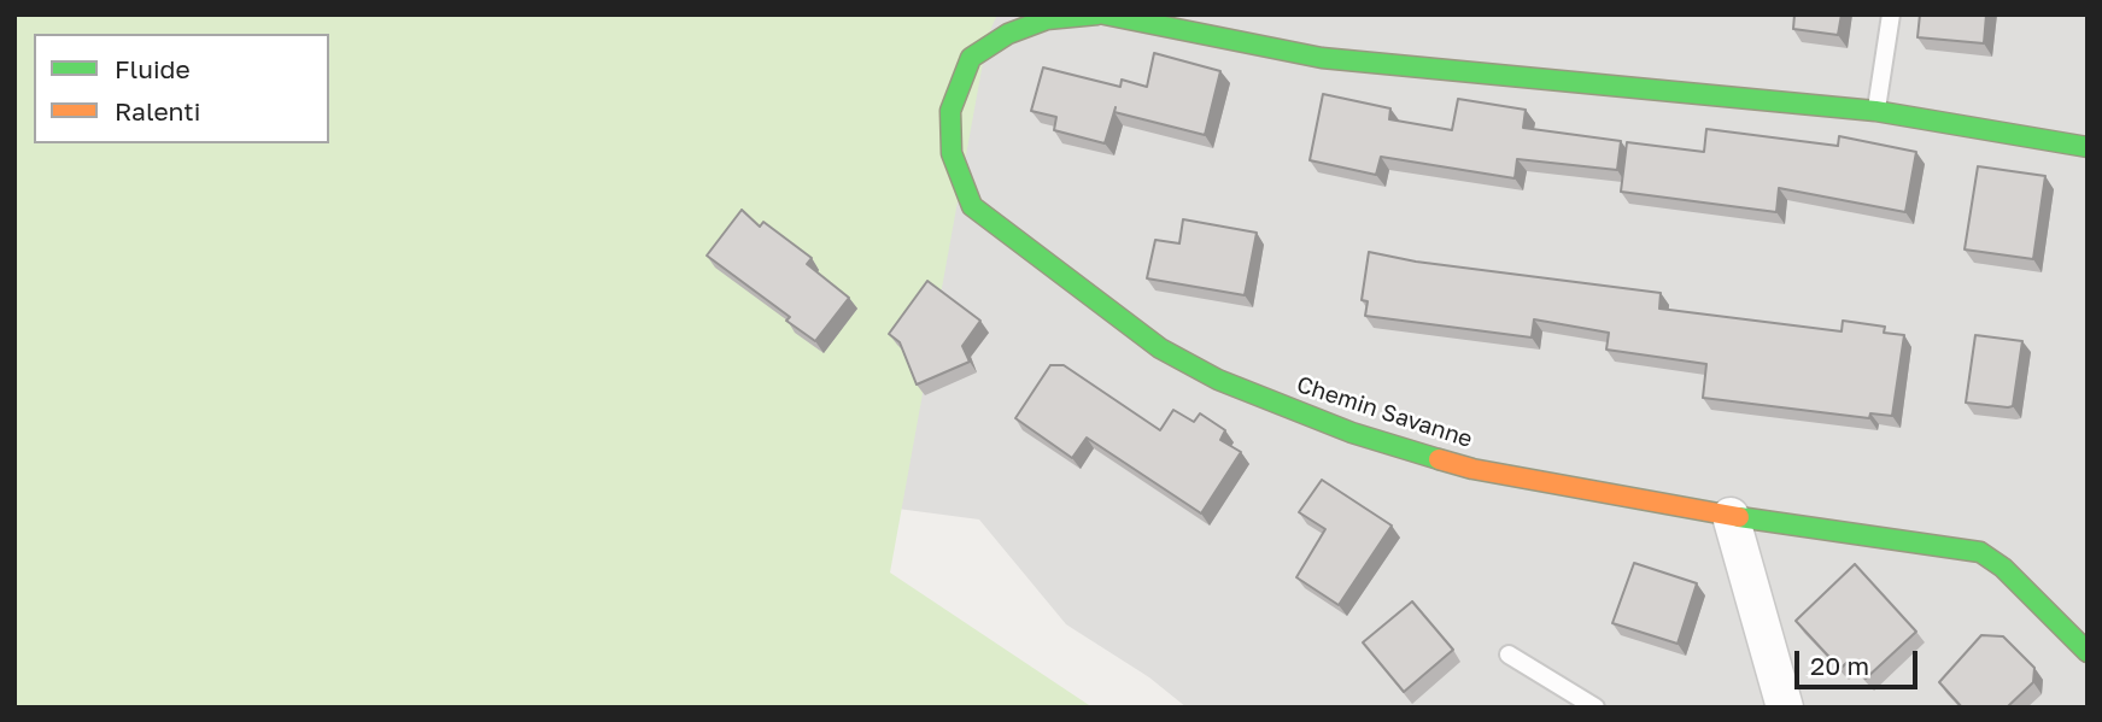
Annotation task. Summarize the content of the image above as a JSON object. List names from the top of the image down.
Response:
{
  "streets": {
    "street": ["Chemin Savanne"]
  },
  "legend": ["Fluide", "Ralenti"],
  "scale_bar": "20 m"
}
